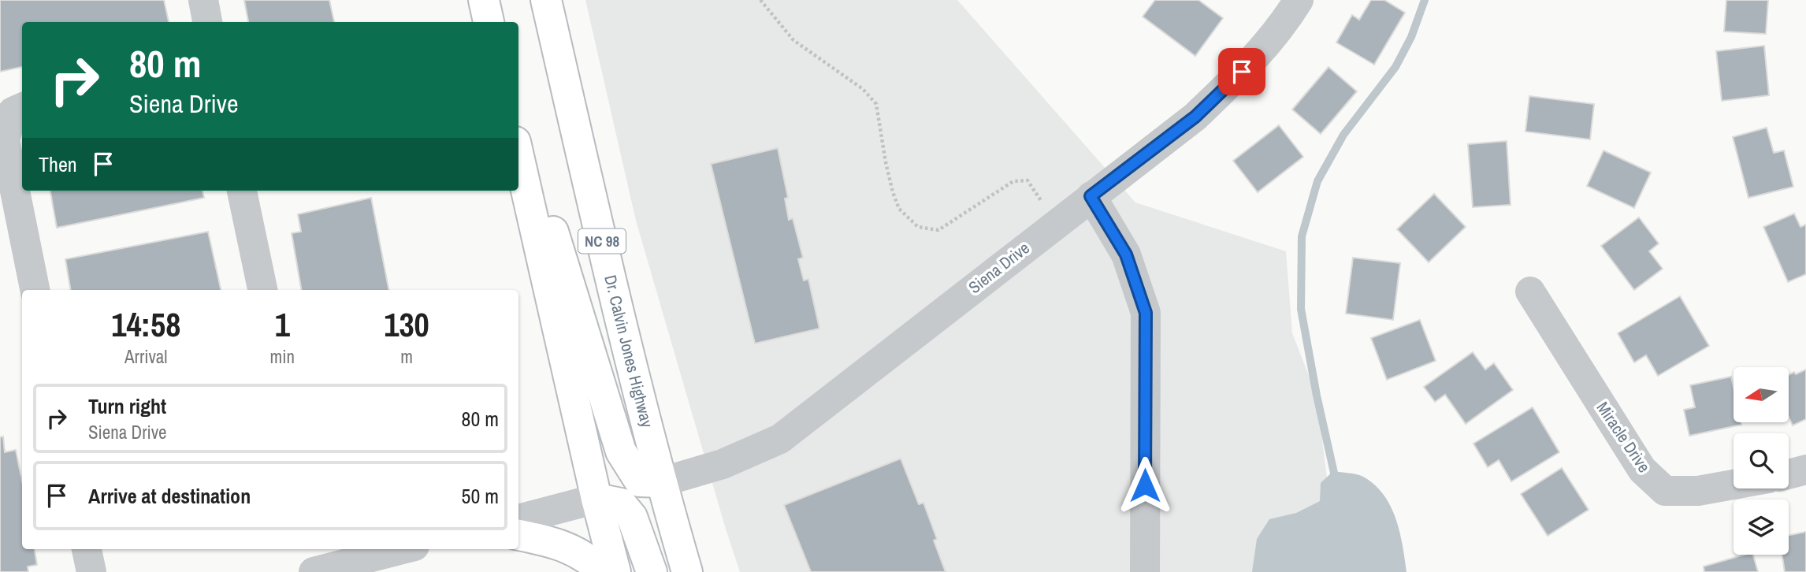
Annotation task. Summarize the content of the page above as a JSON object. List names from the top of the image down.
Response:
{
  "streets": {
    "highway": ["NC 98", "Dr. Calvin Jones Highway"],
    "street": ["Siena Drive", "Miracle Drive"]
  },
  "crossings": [
    ["Siena Drive", "Dr. Calvin Jones Highway"]
  ],
  "north": "left",
  "page": {
    "turn": ["80 m", "Siena Drive"],
    "then": "Then",
    "eta": [
      "14:58",
      "Arrival",
      "1",
      "min",
      "130",
      "m"
    ],
    "list": [
      {
        "name": "Turn right",
        "note": "Siena Drive",
        "value": "80 m"
      },
      {
        "name": "Arrive at destination",
        "value": "50 m"
      }
    ]
  }
}
